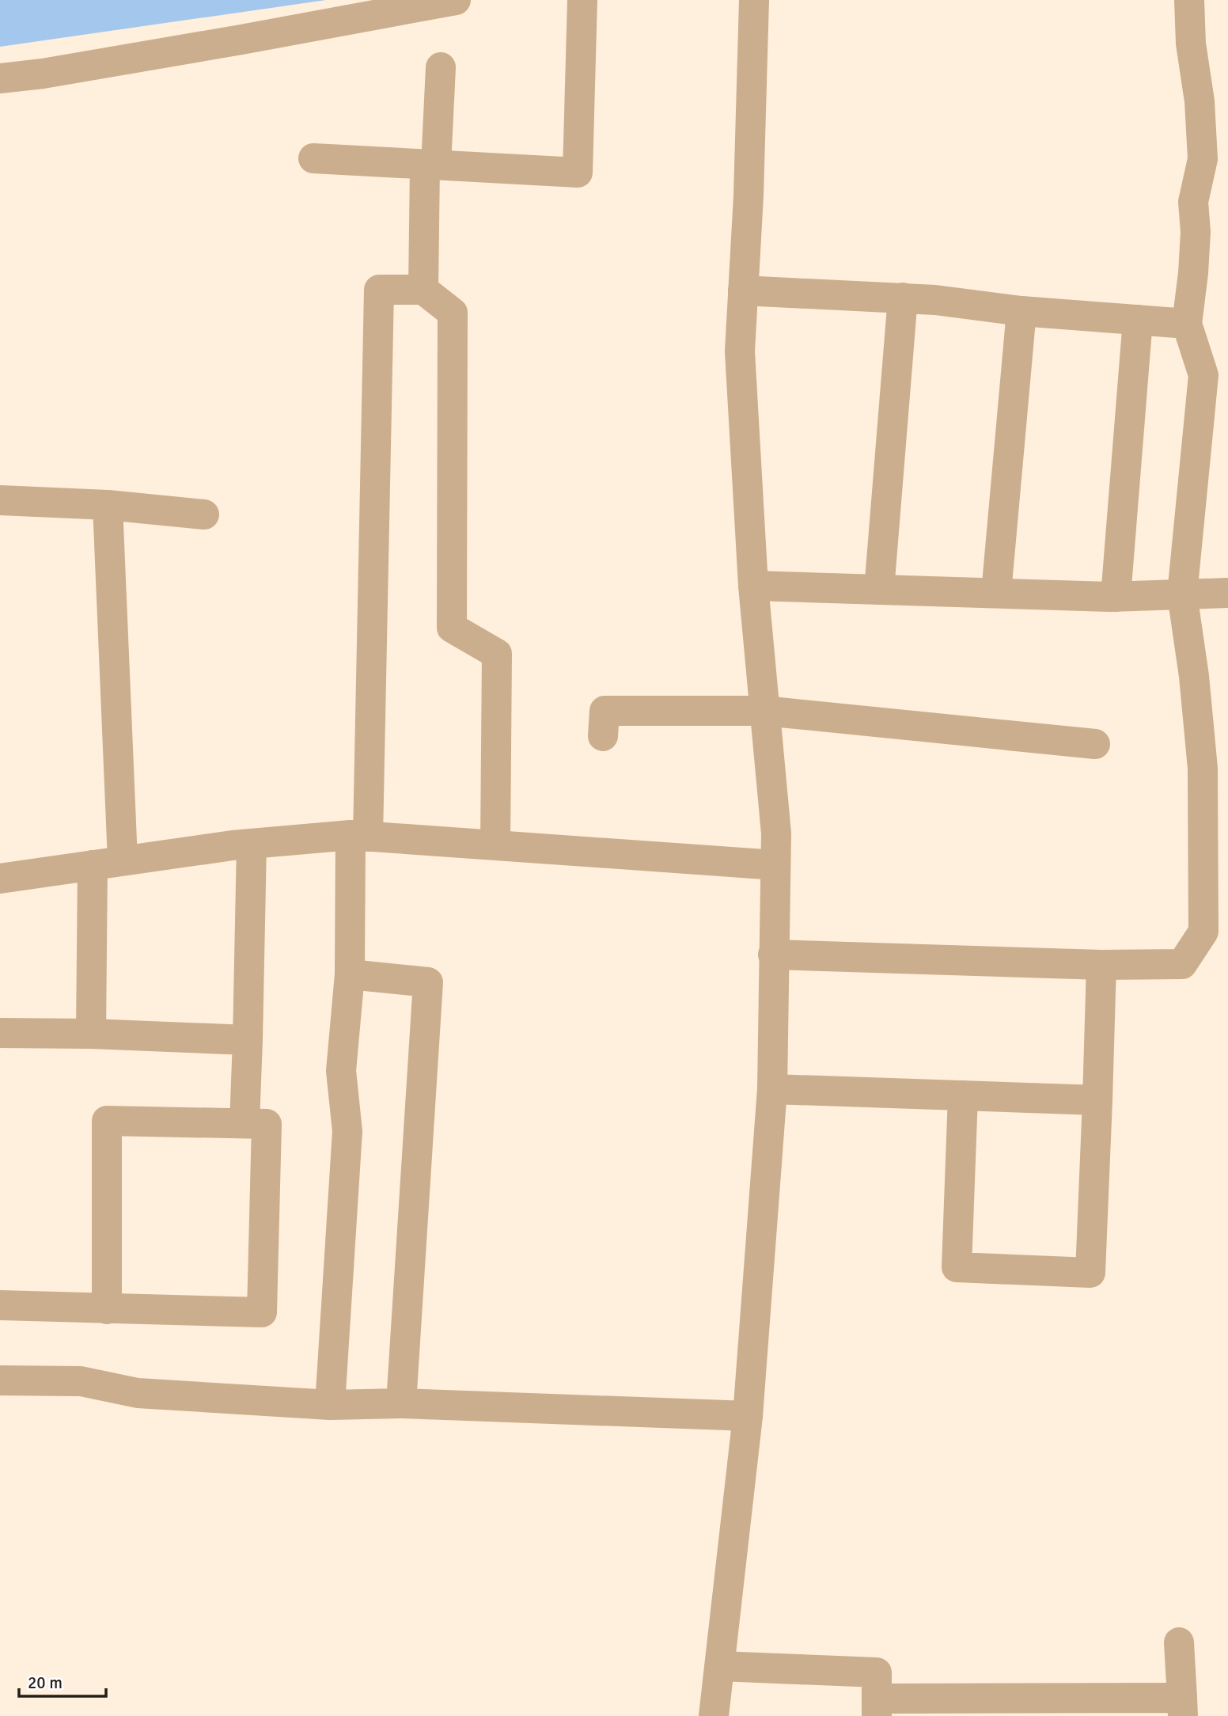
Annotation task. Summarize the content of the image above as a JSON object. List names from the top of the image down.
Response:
{
  "scale_bar": "20 m"
}
